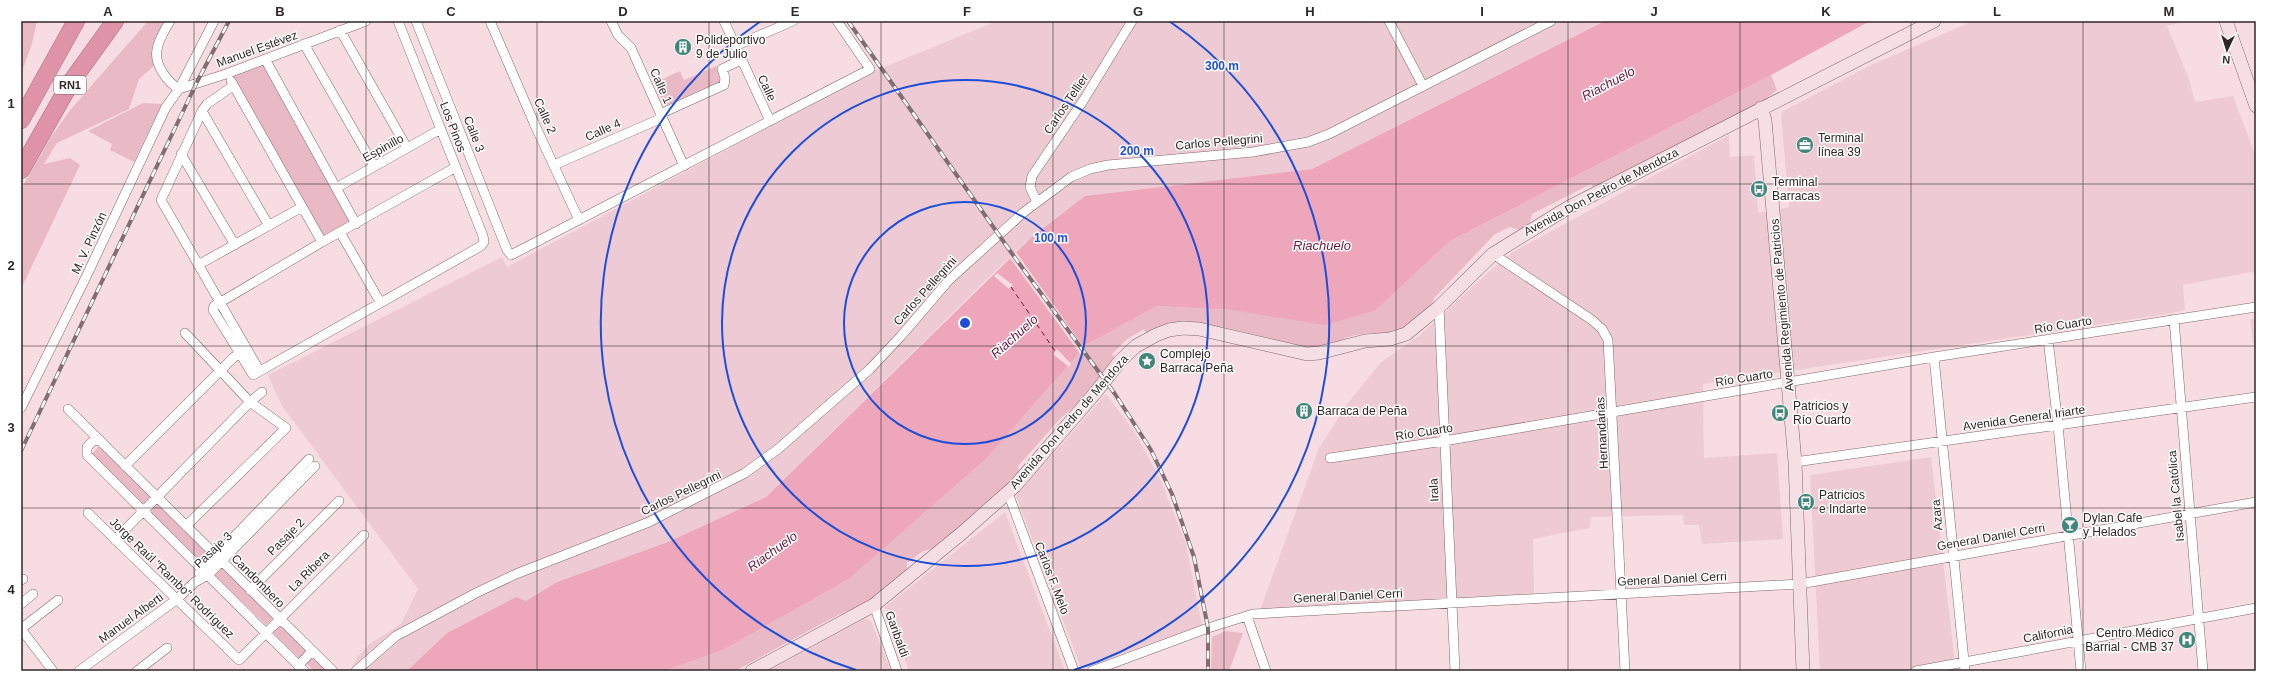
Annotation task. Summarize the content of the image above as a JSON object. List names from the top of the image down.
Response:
{
  "streets": {
    "highway": ["RN1"],
    "main road": ["Avenida Don Pedro de Mendoza", "Avenida Regimiento de Patricios"],
    "street": [
      "Manuel Estévez",
      "Calle 1",
      "Calle",
      "Carlos Tellier",
      "Calle 2",
      "Los Pinos",
      "Calle 4",
      "Calle 3",
      "Carlos Pellegrini",
      "Espinillo",
      "M. V. Pinzón",
      "Río Cuarto",
      "Avenida General Iriarte",
      "Hernandarias",
      "Irala",
      "Isabel la Católica",
      "Azara",
      "Pasaje 2",
      "General Daniel Cerri",
      "Pasaje 3",
      "La Ribera",
      "Jorge Raúl \"Rambo\" Rodríguez",
      "Carlos F. Melo",
      "Candombero",
      "Manuel Alberti",
      "Garibaldi",
      "California"
    ]
  },
  "crossings": [
    ["Manuel Estévez", "M. V. Pinzón"],
    ["Calle 1", "Calle 4"],
    ["Calle", "Calle 4"],
    ["Carlos Tellier", "Carlos Pellegrini"],
    ["Calle 2", "Calle 4"],
    ["Calle 2", "Calle 3"],
    ["Los Pinos", "Espinillo"],
    ["Avenida Don Pedro de Mendoza", "Avenida Regimiento de Patricios"],
    ["Avenida Don Pedro de Mendoza", "Hernandarias"],
    ["Avenida Don Pedro de Mendoza", "Irala"],
    ["Avenida Don Pedro de Mendoza", "Carlos F. Melo"],
    ["Avenida Don Pedro de Mendoza", "Garibaldi"],
    ["Avenida Regimiento de Patricios", "Río Cuarto"],
    ["Avenida Regimiento de Patricios", "Avenida General Iriarte"],
    ["Avenida Regimiento de Patricios", "General Daniel Cerri"],
    ["Río Cuarto", "Hernandarias"],
    ["Río Cuarto", "Irala"],
    ["Río Cuarto", "Isabel la Católica"],
    ["Río Cuarto", "Azara"],
    ["Avenida General Iriarte", "Isabel la Católica"],
    ["Avenida General Iriarte", "Azara"],
    ["Hernandarias", "General Daniel Cerri"],
    ["Irala", "General Daniel Cerri"],
    ["Isabel la Católica", "General Daniel Cerri"],
    ["Isabel la Católica", "California"],
    ["Azara", "General Daniel Cerri"],
    ["Azara", "California"],
    ["Pasaje 2", "Candombero"],
    ["Pasaje 3", "Candombero"],
    ["Pasaje 3", "Manuel Alberti"],
    ["La Ribera", "Jorge Raúl \"Rambo\" Rodríguez"],
    ["La Ribera", "Candombero"],
    ["Jorge Raúl \"Rambo\" Rodríguez", "Manuel Alberti"]
  ],
  "water": ["Riachuelo"],
  "places": {
    "building": ["Polideportivo 9 de Julio", "Barraca de Peña"],
    "office": ["Terminal línea 39"],
    "bus stop": ["Terminal Barracas", "Patricios y Río Cuarto", "Patricios e Indarte"],
    "place": ["Complejo Barraca Peña"],
    "bar": ["Dylan Cafe y Helados"],
    "hospital": ["Centro Médico Barrial - CMB 37"]
  },
  "north": "bottom",
  "grid": {
    "columns": [
      "A",
      "B",
      "C",
      "D",
      "E",
      "F",
      "G",
      "H",
      "I",
      "J",
      "K",
      "L",
      "M"
    ],
    "rows": [
      "1",
      "2",
      "3",
      "4"
    ]
  },
  "rings": ["300 m", "200 m", "100 m"]
}
